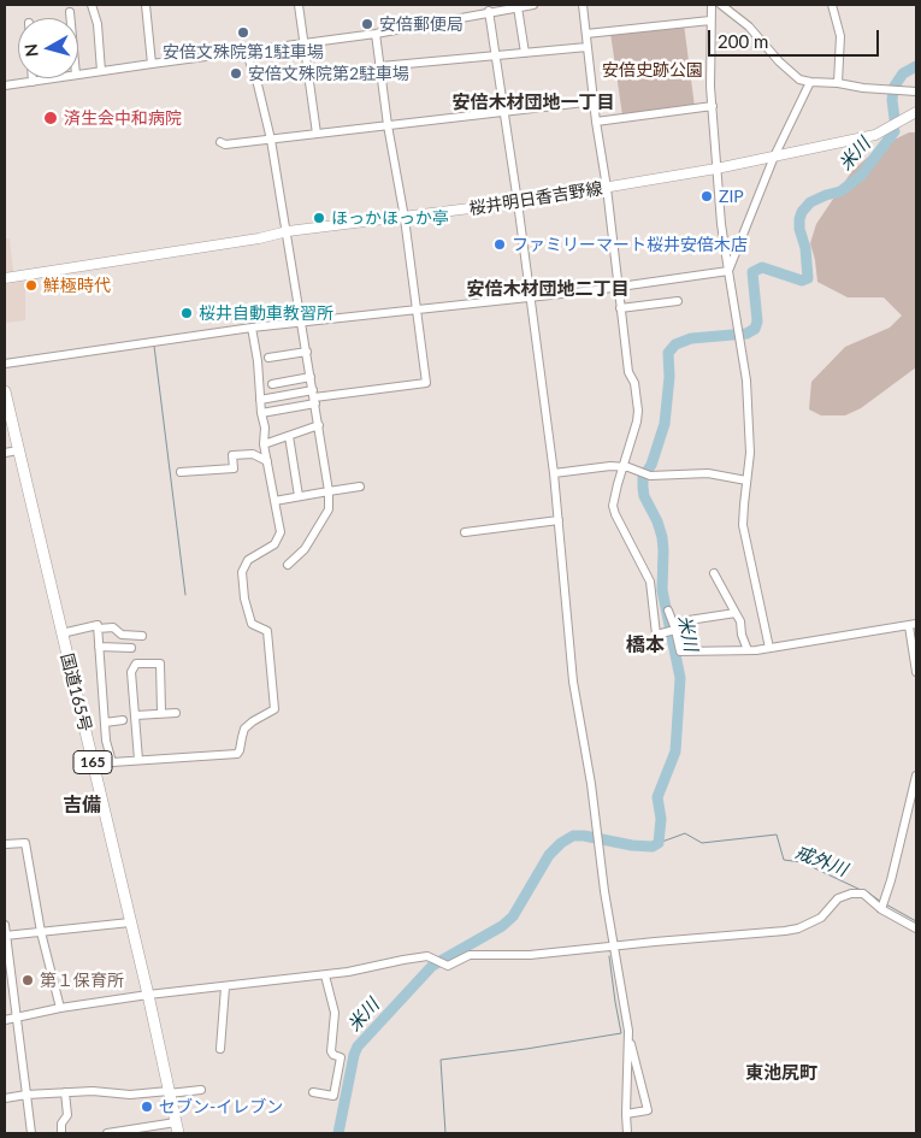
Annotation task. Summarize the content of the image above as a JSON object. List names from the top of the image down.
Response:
{
  "streets": {
    "highway": ["国道165号", "165"],
    "main road": ["桜井明日香吉野線"]
  },
  "districts": [
    "安倍木材団地一丁目",
    "安倍木材団地二丁目",
    "橋本",
    "吉備",
    "東池尻町"
  ],
  "water": ["米川", "戒外川"],
  "parks": ["安倍史跡公園"],
  "places": [
    "安倍郵便局",
    "安倍文殊院第1駐車場",
    "安倍文殊院第2駐車場",
    "済生会中和病院",
    "ZIP",
    "ほっかほっか亭",
    "ファミリーマート桜井安倍木店",
    "鮮極時代",
    "桜井自動車教習所",
    "第１保育所",
    "セブン-イレブン"
  ],
  "scale_bar": "200 m",
  "north": "left"
}
